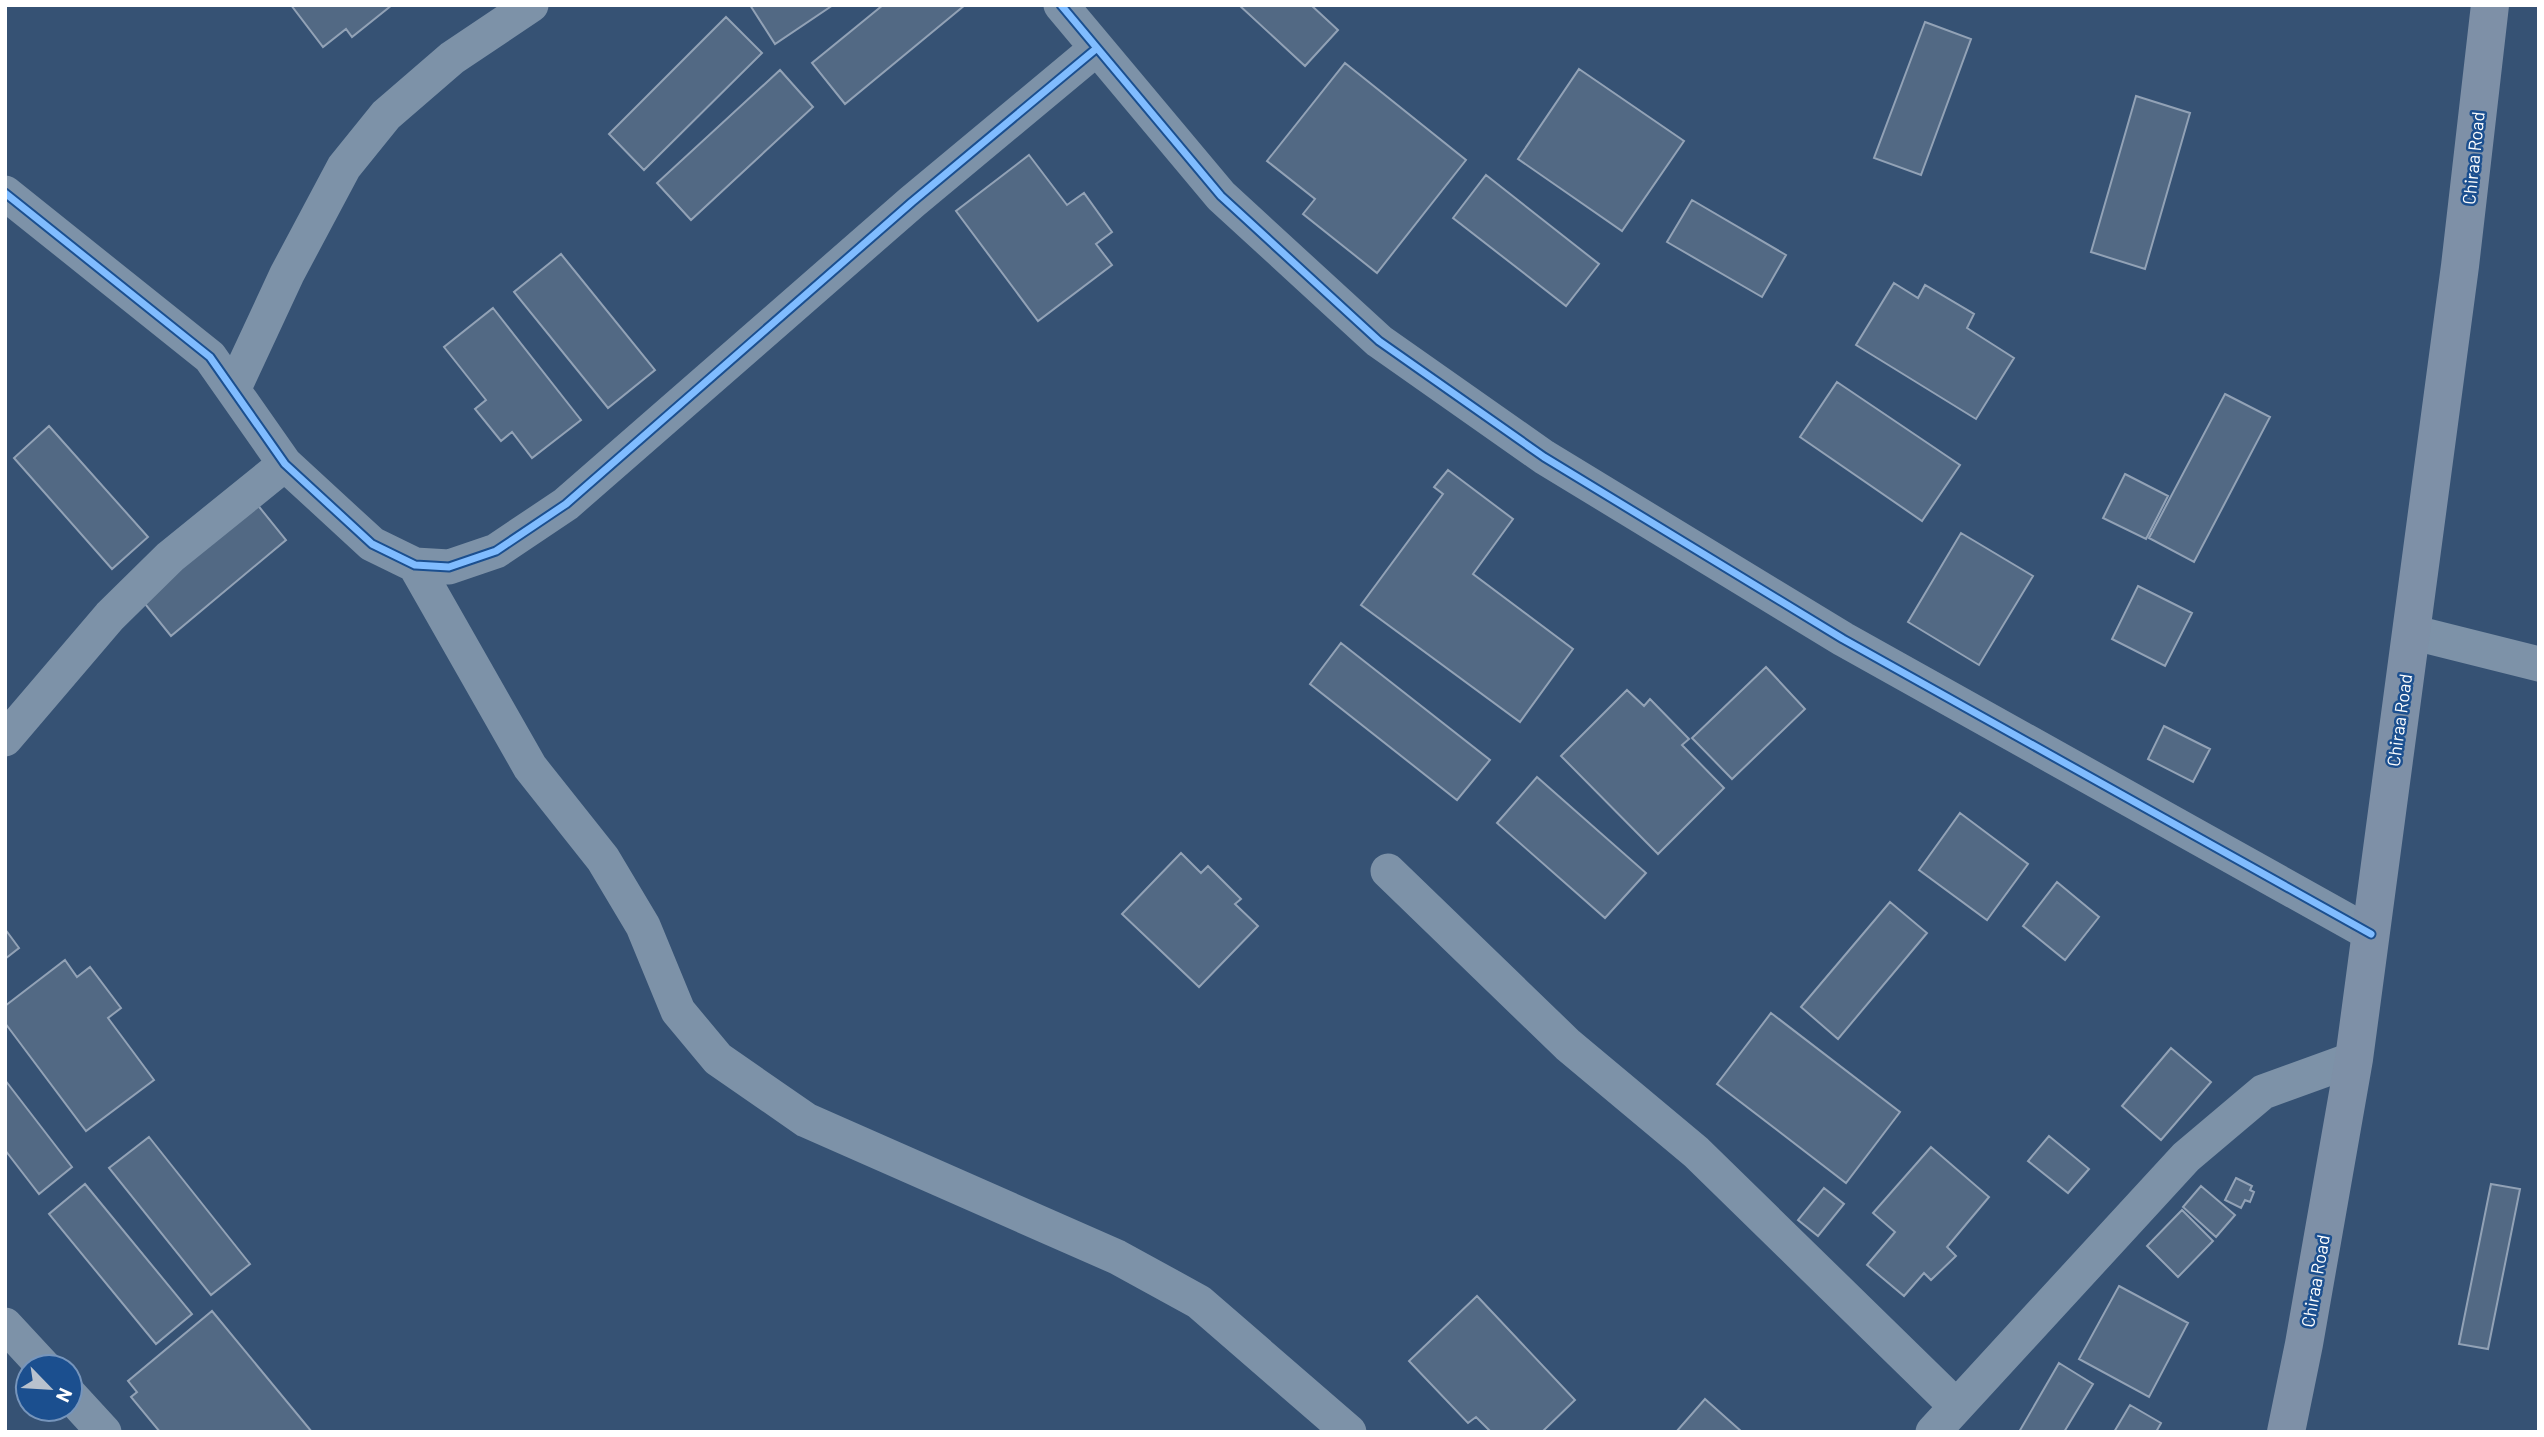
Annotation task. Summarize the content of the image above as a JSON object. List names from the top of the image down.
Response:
{
  "streets": {
    "highway": ["Chiraa Road"]
  },
  "north": "bottom right"
}
